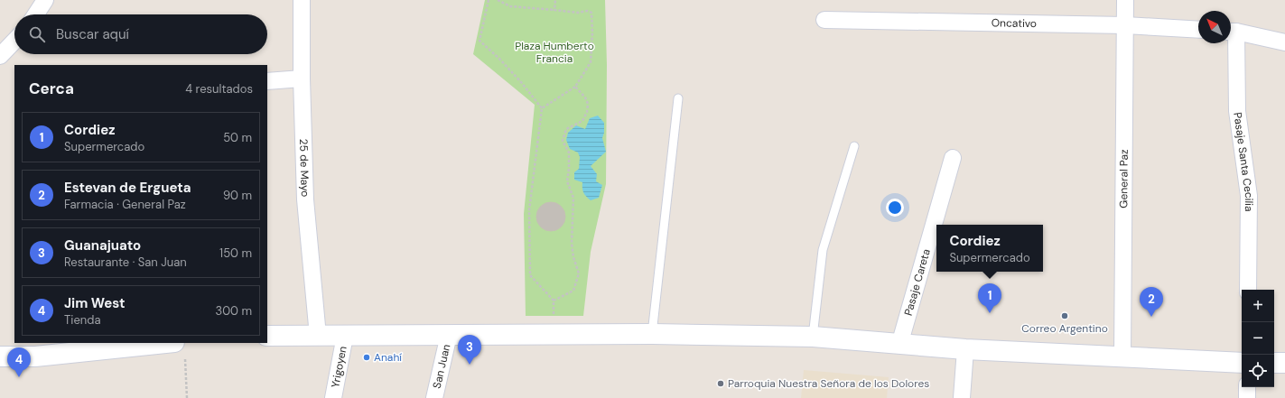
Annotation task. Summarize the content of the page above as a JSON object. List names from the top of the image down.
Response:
{
  "streets": {
    "street": [
      "Oncativo",
      "Pasaje Santa Cecilia",
      "25 de Mayo",
      "General Paz",
      "Pasaje Careta",
      "Yrigoyen",
      "San Juan"
    ]
  },
  "crossings": [
    ["Oncativo", "General Paz"]
  ],
  "parks": ["Plaza Humberto Francia"],
  "places": ["Correo Argentino", "Anahí", "Parroquia Nuestra Señora de los Dolores"],
  "north": "top left",
  "page": {
    "search": "Buscar aquí",
    "heading": ["Cerca", "4 resultados"],
    "list": [
      {
        "mark": "1",
        "name": "Cordiez",
        "note": "Supermercado",
        "value": "50 m"
      },
      {
        "mark": "2",
        "name": "Estevan de Ergueta",
        "note": "Farmacia · General Paz",
        "value": "90 m"
      },
      {
        "mark": "3",
        "name": "Guanajuato",
        "note": "Restaurante · San Juan",
        "value": "150 m"
      },
      {
        "mark": "4",
        "name": "Jim West",
        "note": "Tienda",
        "value": "300 m"
      }
    ],
    "popup": ["Cordiez", "Supermercado"],
    "pins": [
      "1",
      "2",
      "3",
      "4"
    ],
    "map_buttons": ["+", "−"]
  }
}
